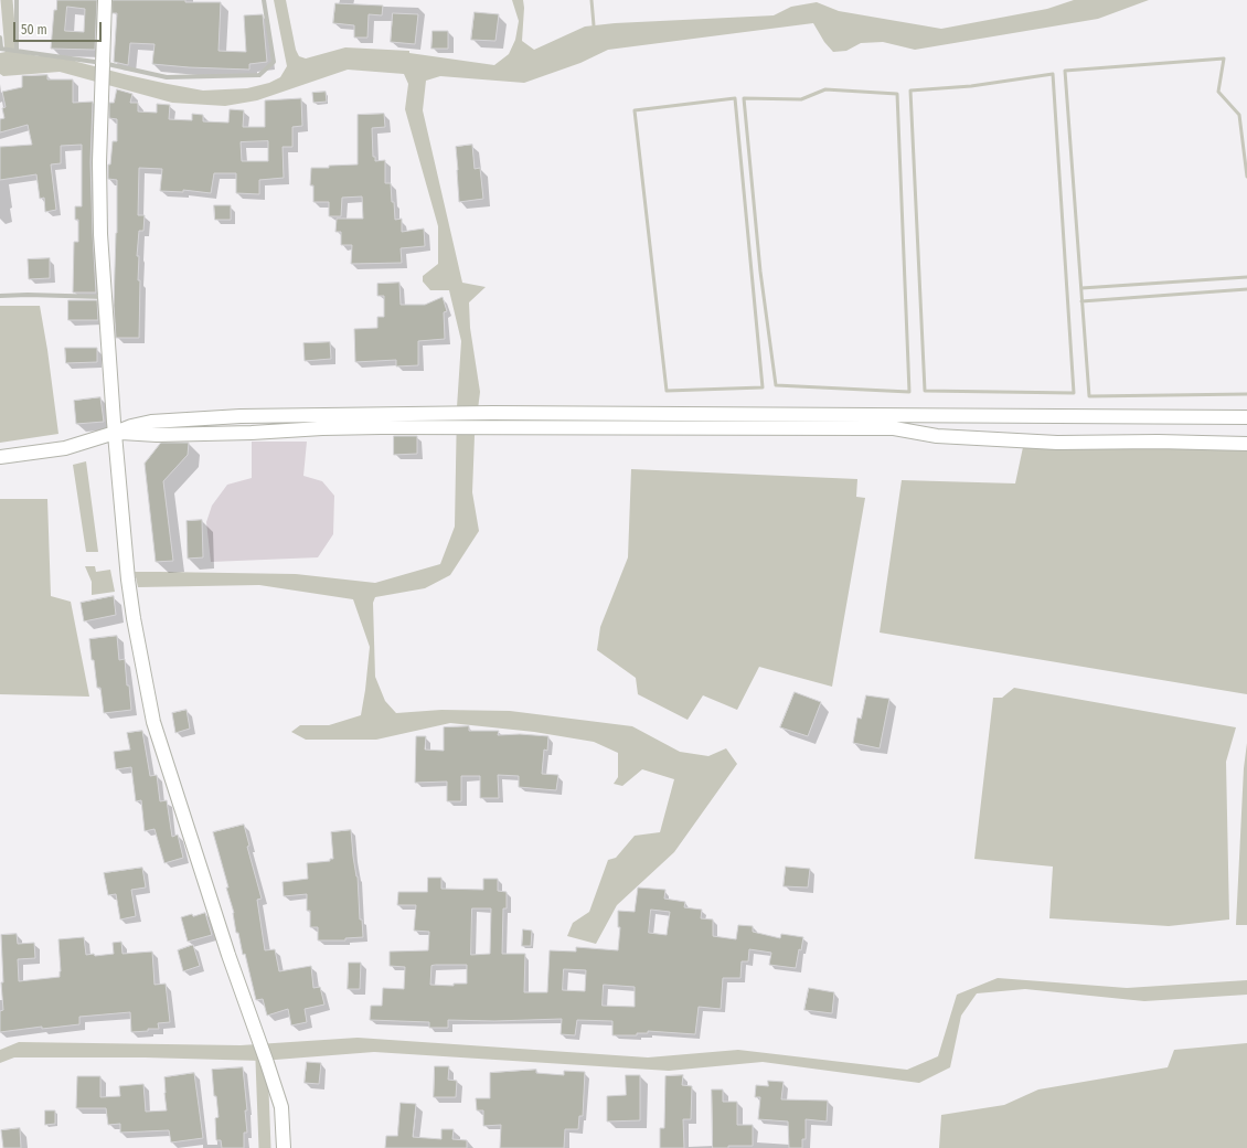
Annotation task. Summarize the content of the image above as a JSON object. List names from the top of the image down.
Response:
{
  "scale_bar": "50 m"
}
